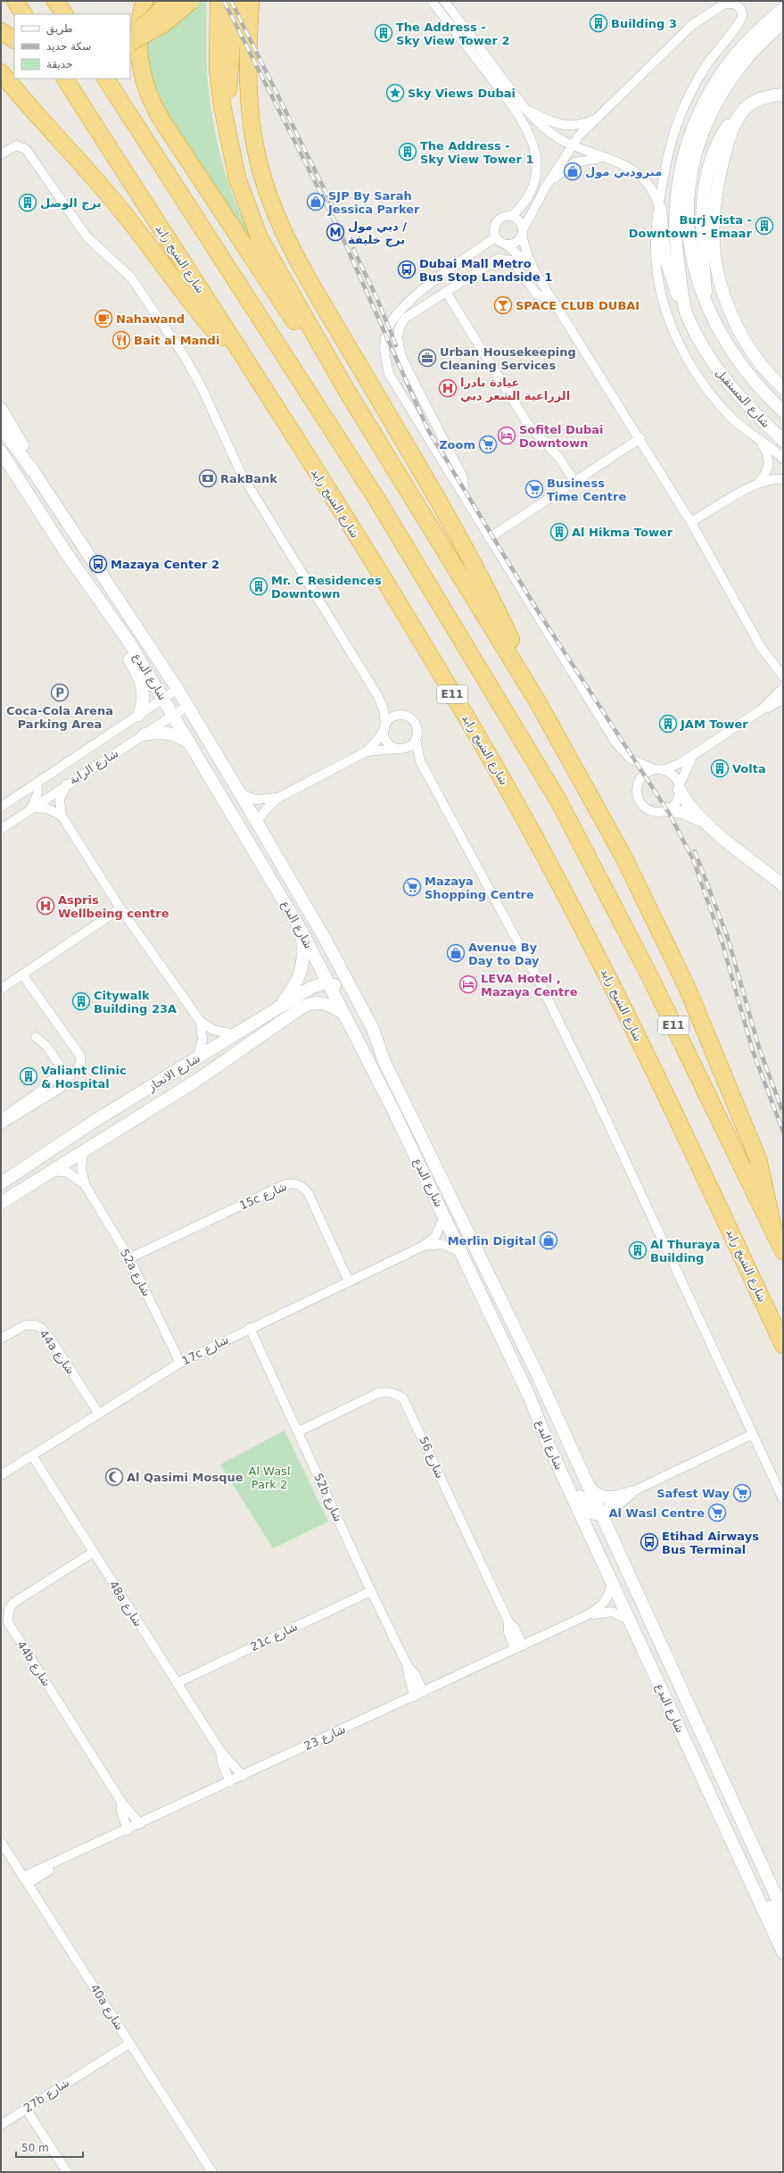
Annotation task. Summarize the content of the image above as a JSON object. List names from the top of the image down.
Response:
{
  "streets": {
    "highway": ["شارع الشيخ زايد", "E11"],
    "main road": ["شارع المستقبل", "شارع البدع", "شارع الانجاز"],
    "street": [
      "شارع الراية",
      "15c شارع",
      "52a شارع",
      "17c شارع",
      "44a شارع",
      "شارع 56",
      "52b شارع",
      "48a شارع",
      "21c شارع",
      "44b شارع",
      "شارع 23",
      "40a شارع",
      "27b شارع"
    ]
  },
  "crossings": [
    ["شارع البدع", "شارع الراية"],
    ["شارع البدع", "شارع الانجاز"],
    ["شارع البدع", "17c شارع"],
    ["شارع البدع", "شارع 23"],
    ["شارع الانجاز", "52a شارع"],
    ["15c شارع", "52a شارع"],
    ["15c شارع", "17c شارع"],
    ["52a شارع", "17c شارع"],
    ["17c شارع", "44a شارع"],
    ["17c شارع", "52b شارع"],
    ["17c شارع", "48a شارع"],
    ["شارع 56", "52b شارع"],
    ["شارع 56", "شارع 23"],
    ["52b شارع", "21c شارع"],
    ["52b شارع", "شارع 23"],
    ["48a شارع", "21c شارع"],
    ["48a شارع", "44b شارع"],
    ["48a شارع", "شارع 23"],
    ["44b شارع", "شارع 23"],
    ["شارع 23", "40a شارع"],
    ["40a شارع", "27b شارع"]
  ],
  "parks": ["Al Wasl Park 2"],
  "places": {
    "building": [
      "Building 3",
      "The Address - Sky View Tower 2",
      "The Address - Sky View Tower 1",
      "برج الوصل",
      "Burj Vista - Downtown - Emaar",
      "Al Hikma Tower",
      "Mr. C Residences Downtown",
      "JAM Tower",
      "Volta",
      "Citywalk Building 23A",
      "Valiant Clinic & Hospital",
      "Al Thuraya Building"
    ],
    "place": ["Sky Views Dubai"],
    "shop": [
      "مترودبي مول",
      "SJP By Sarah Jessica Parker",
      "Avenue By Day to Day",
      "Merlin Digital"
    ],
    "metro station": ["دبي مول / برج خليفة"],
    "bus stop": ["Dubai Mall Metro Bus Stop Landside 1", "Mazaya Center 2", "Etihad Airways Bus Terminal"],
    "bar": ["SPACE CLUB DUBAI"],
    "cafe": ["Nahawand"],
    "restaurant": ["Bait al Mandi"],
    "office": ["Urban Housekeeping Cleaning Services"],
    "hospital": ["عيادة بادرا الزراعية الشعر دبي", "Aspris Wellbeing centre"],
    "hotel": ["Sofitel Dubai Downtown", "LEVA Hotel , Mazaya Centre"],
    "supermarket": [
      "Zoom",
      "Business Time Centre",
      "Mazaya Shopping Centre",
      "Safest Way",
      "Al Wasl Centre"
    ],
    "bank": ["RakBank"],
    "parking": ["Coca-Cola Arena Parking Area"],
    "mosque": ["Al Qasimi Mosque"]
  },
  "legend": ["طريق", "سكة حديد", "حديقة"],
  "scale_bar": "50 m"
}
